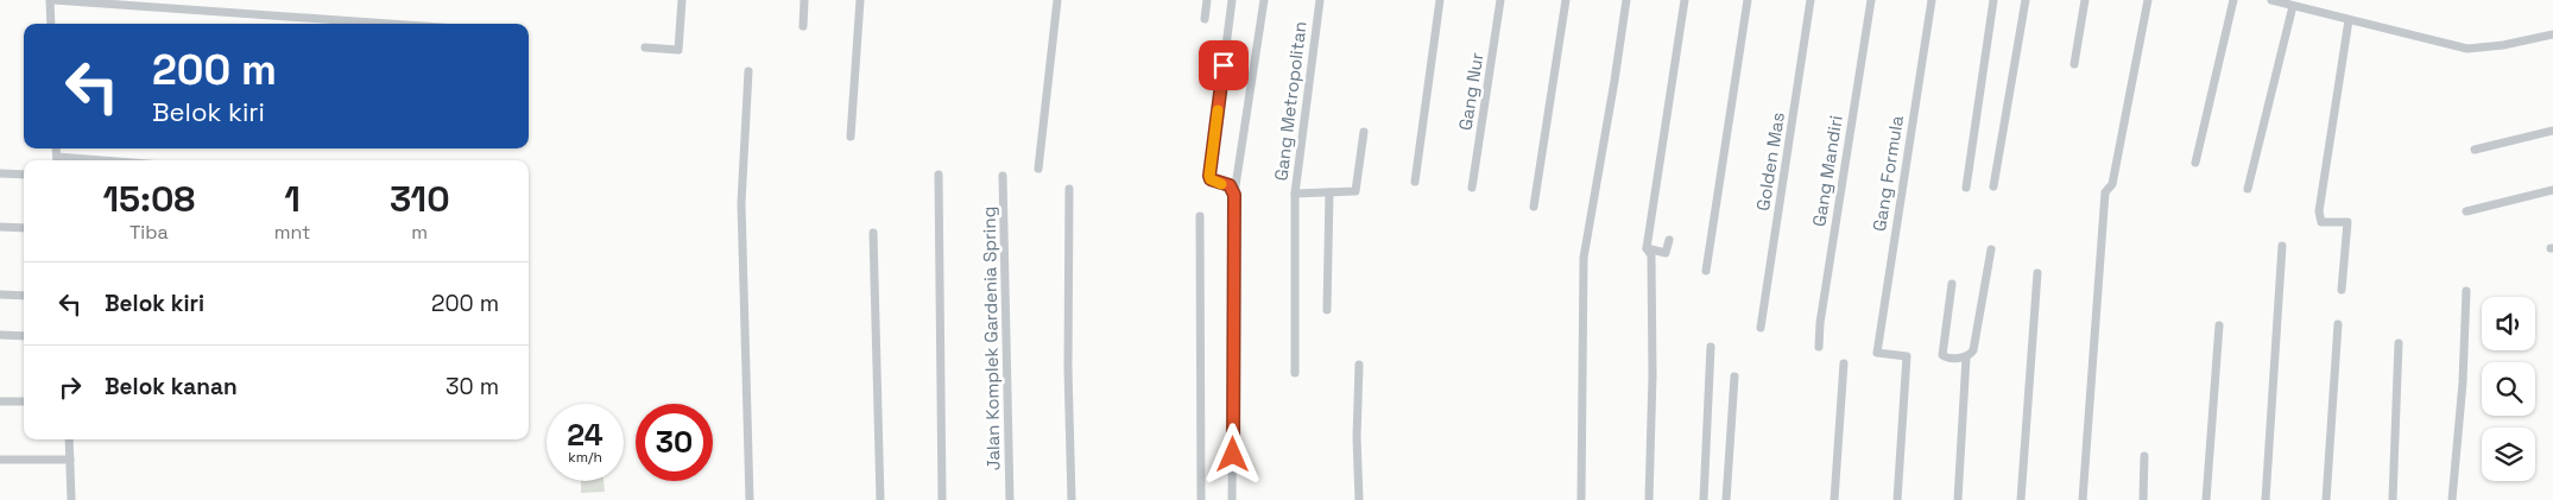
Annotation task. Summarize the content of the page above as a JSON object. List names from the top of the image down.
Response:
{
  "streets": {
    "street": [
      "Gang Nur",
      "Gang Metropolitan",
      "Golden Mas",
      "Gang Mandiri",
      "Gang Formula",
      "Jalan Komplek Gardenia Spring"
    ]
  },
  "page": {
    "turn": ["200 m", "Belok kiri"],
    "eta": [
      "15:08",
      "Tiba",
      "1",
      "mnt",
      "310",
      "m"
    ],
    "list": [
      {
        "name": "Belok kiri",
        "value": "200 m"
      },
      {
        "name": "Belok kanan",
        "value": "30 m"
      }
    ],
    "speed": "24 km/h",
    "limit": "30"
  }
}
